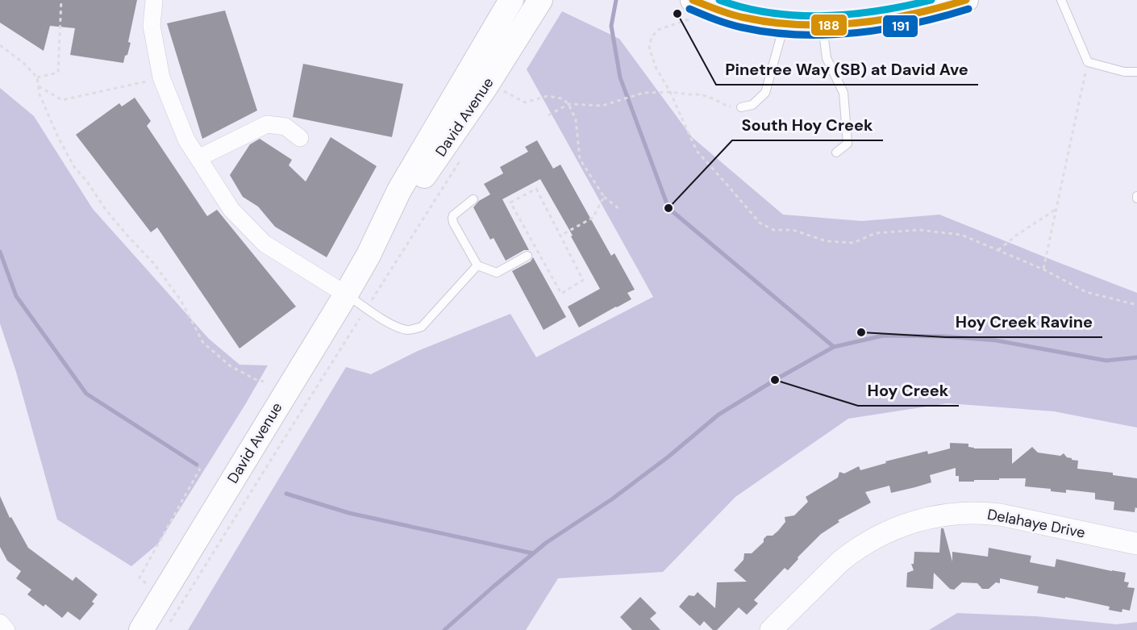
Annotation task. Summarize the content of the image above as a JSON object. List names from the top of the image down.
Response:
{
  "streets": {
    "main road": ["David Avenue"],
    "street": ["Delahaye Drive"]
  },
  "places": [
    "Pinetree Way (SB) at David Ave",
    "South Hoy Creek",
    "Hoy Creek Ravine",
    "Hoy Creek"
  ],
  "lines": ["transit line 188", "transit line 191"]
}
